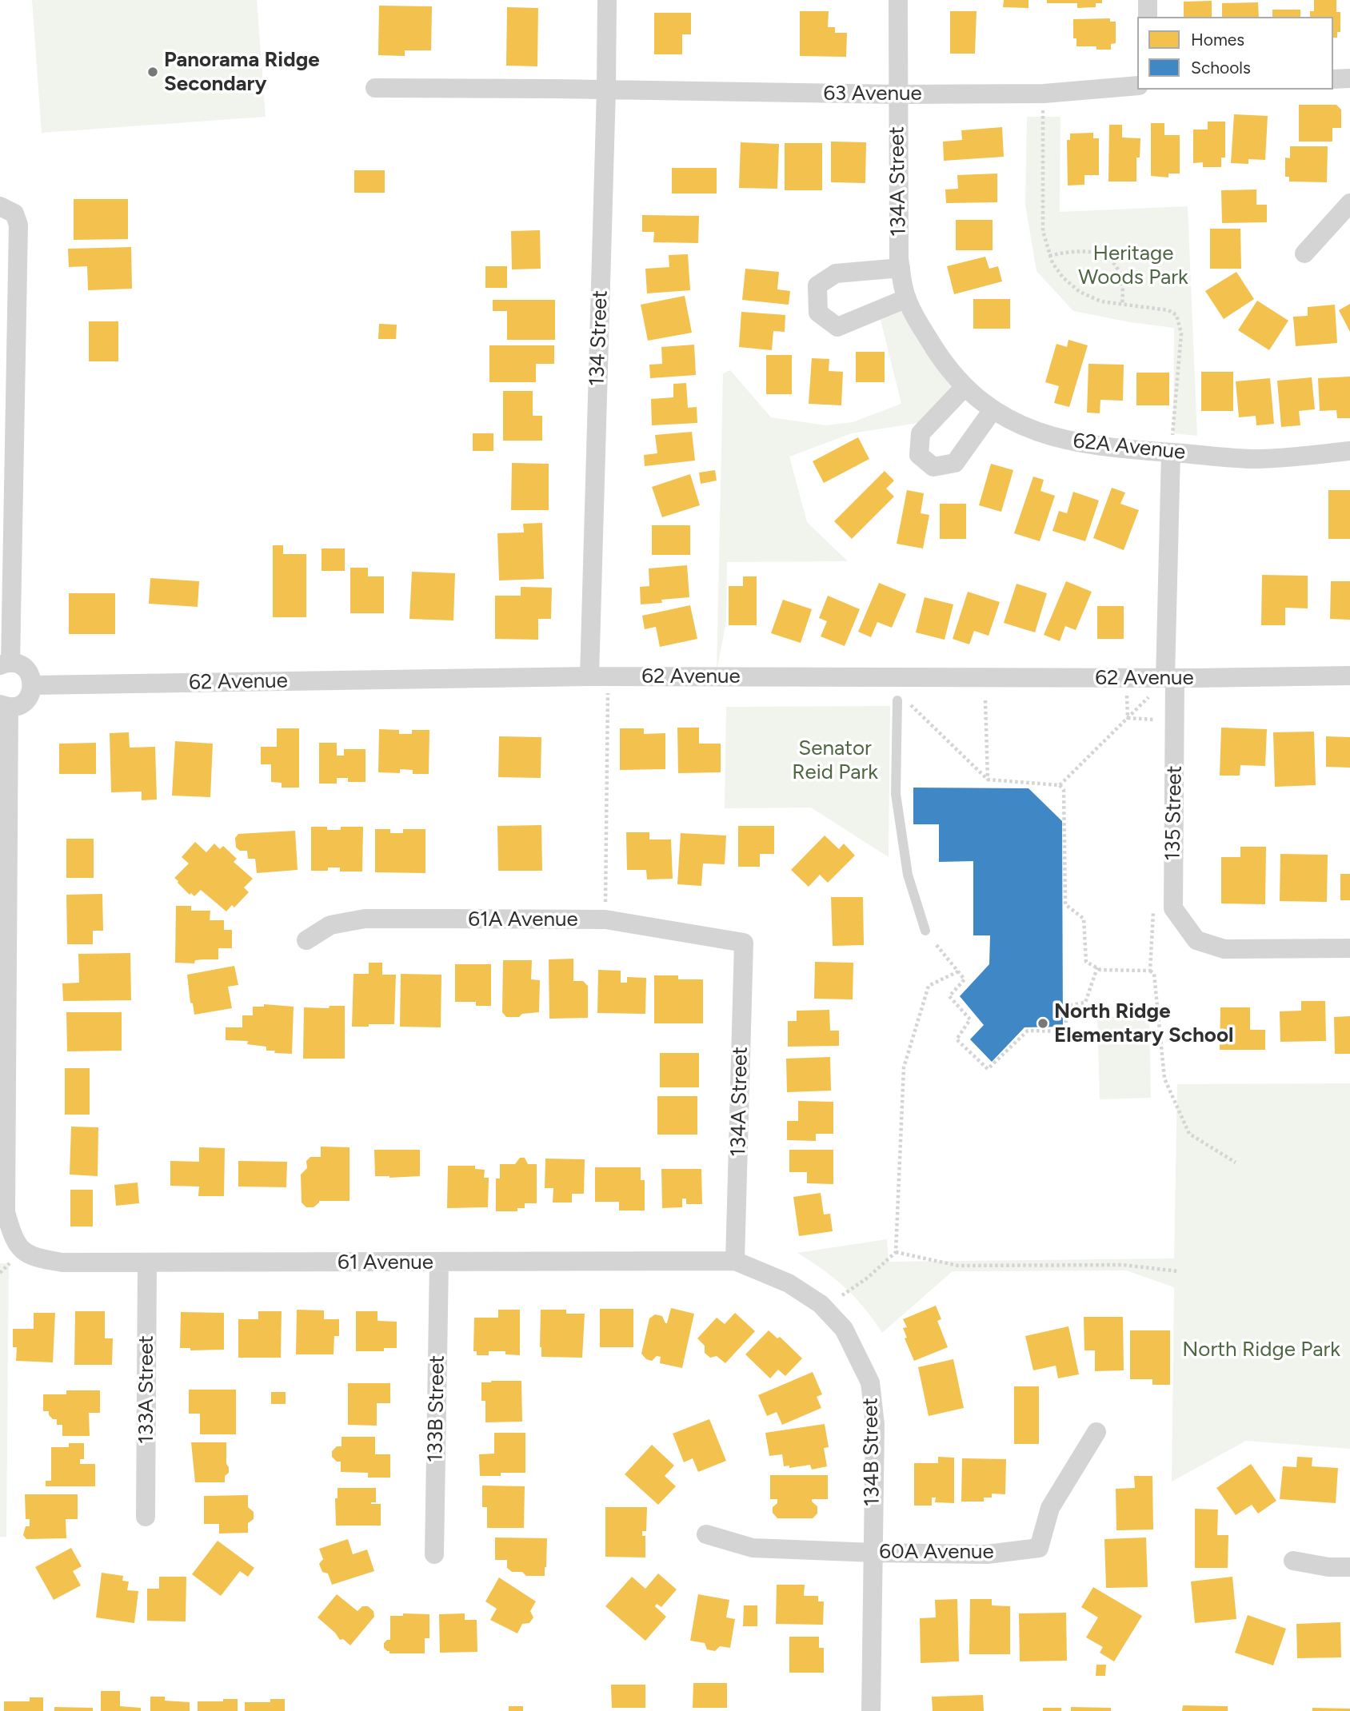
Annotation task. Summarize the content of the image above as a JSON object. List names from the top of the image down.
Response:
{
  "streets": {
    "street": [
      "63 Avenue",
      "134A Street",
      "134 Street",
      "62A Avenue",
      "62 Avenue",
      "135 Street",
      "61A Avenue",
      "61 Avenue",
      "133A Street",
      "133B Street",
      "134B Street",
      "60A Avenue"
    ]
  },
  "crossings": [
    ["63 Avenue", "134A Street"],
    ["63 Avenue", "134 Street"],
    ["134A Street", "62A Avenue"],
    ["134A Street", "61A Avenue"],
    ["134A Street", "61 Avenue"],
    ["134A Street", "134B Street"],
    ["134 Street", "62 Avenue"],
    ["62A Avenue", "135 Street"],
    ["62 Avenue", "135 Street"],
    ["61 Avenue", "133A Street"],
    ["61 Avenue", "133B Street"],
    ["61 Avenue", "134B Street"],
    ["134B Street", "60A Avenue"]
  ],
  "parks": ["Heritage Woods Park", "Senator Reid Park", "North Ridge Park"],
  "places": ["Panorama Ridge Secondary", "North Ridge Elementary School"],
  "legend": ["Homes", "Schools"]
}
